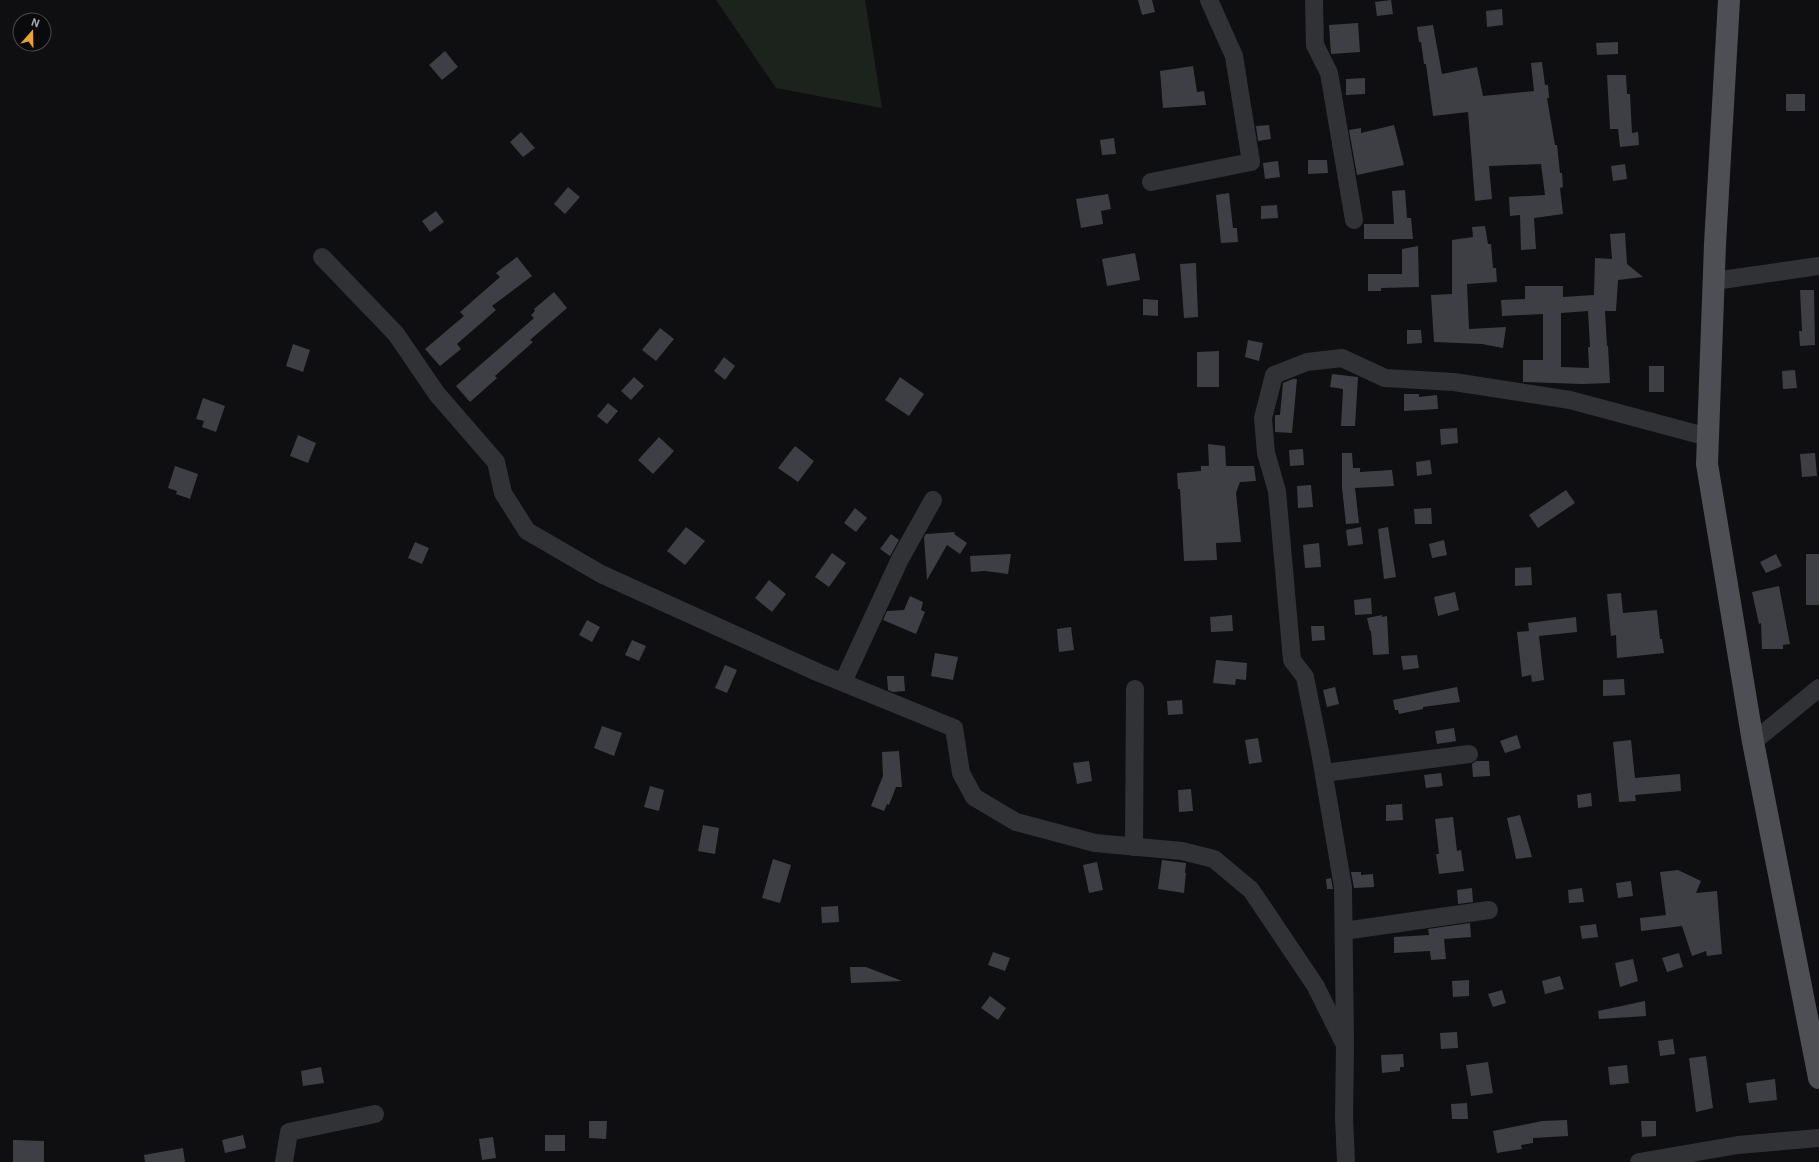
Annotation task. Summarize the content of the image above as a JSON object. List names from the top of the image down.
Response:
{
  "north": "top"
}
